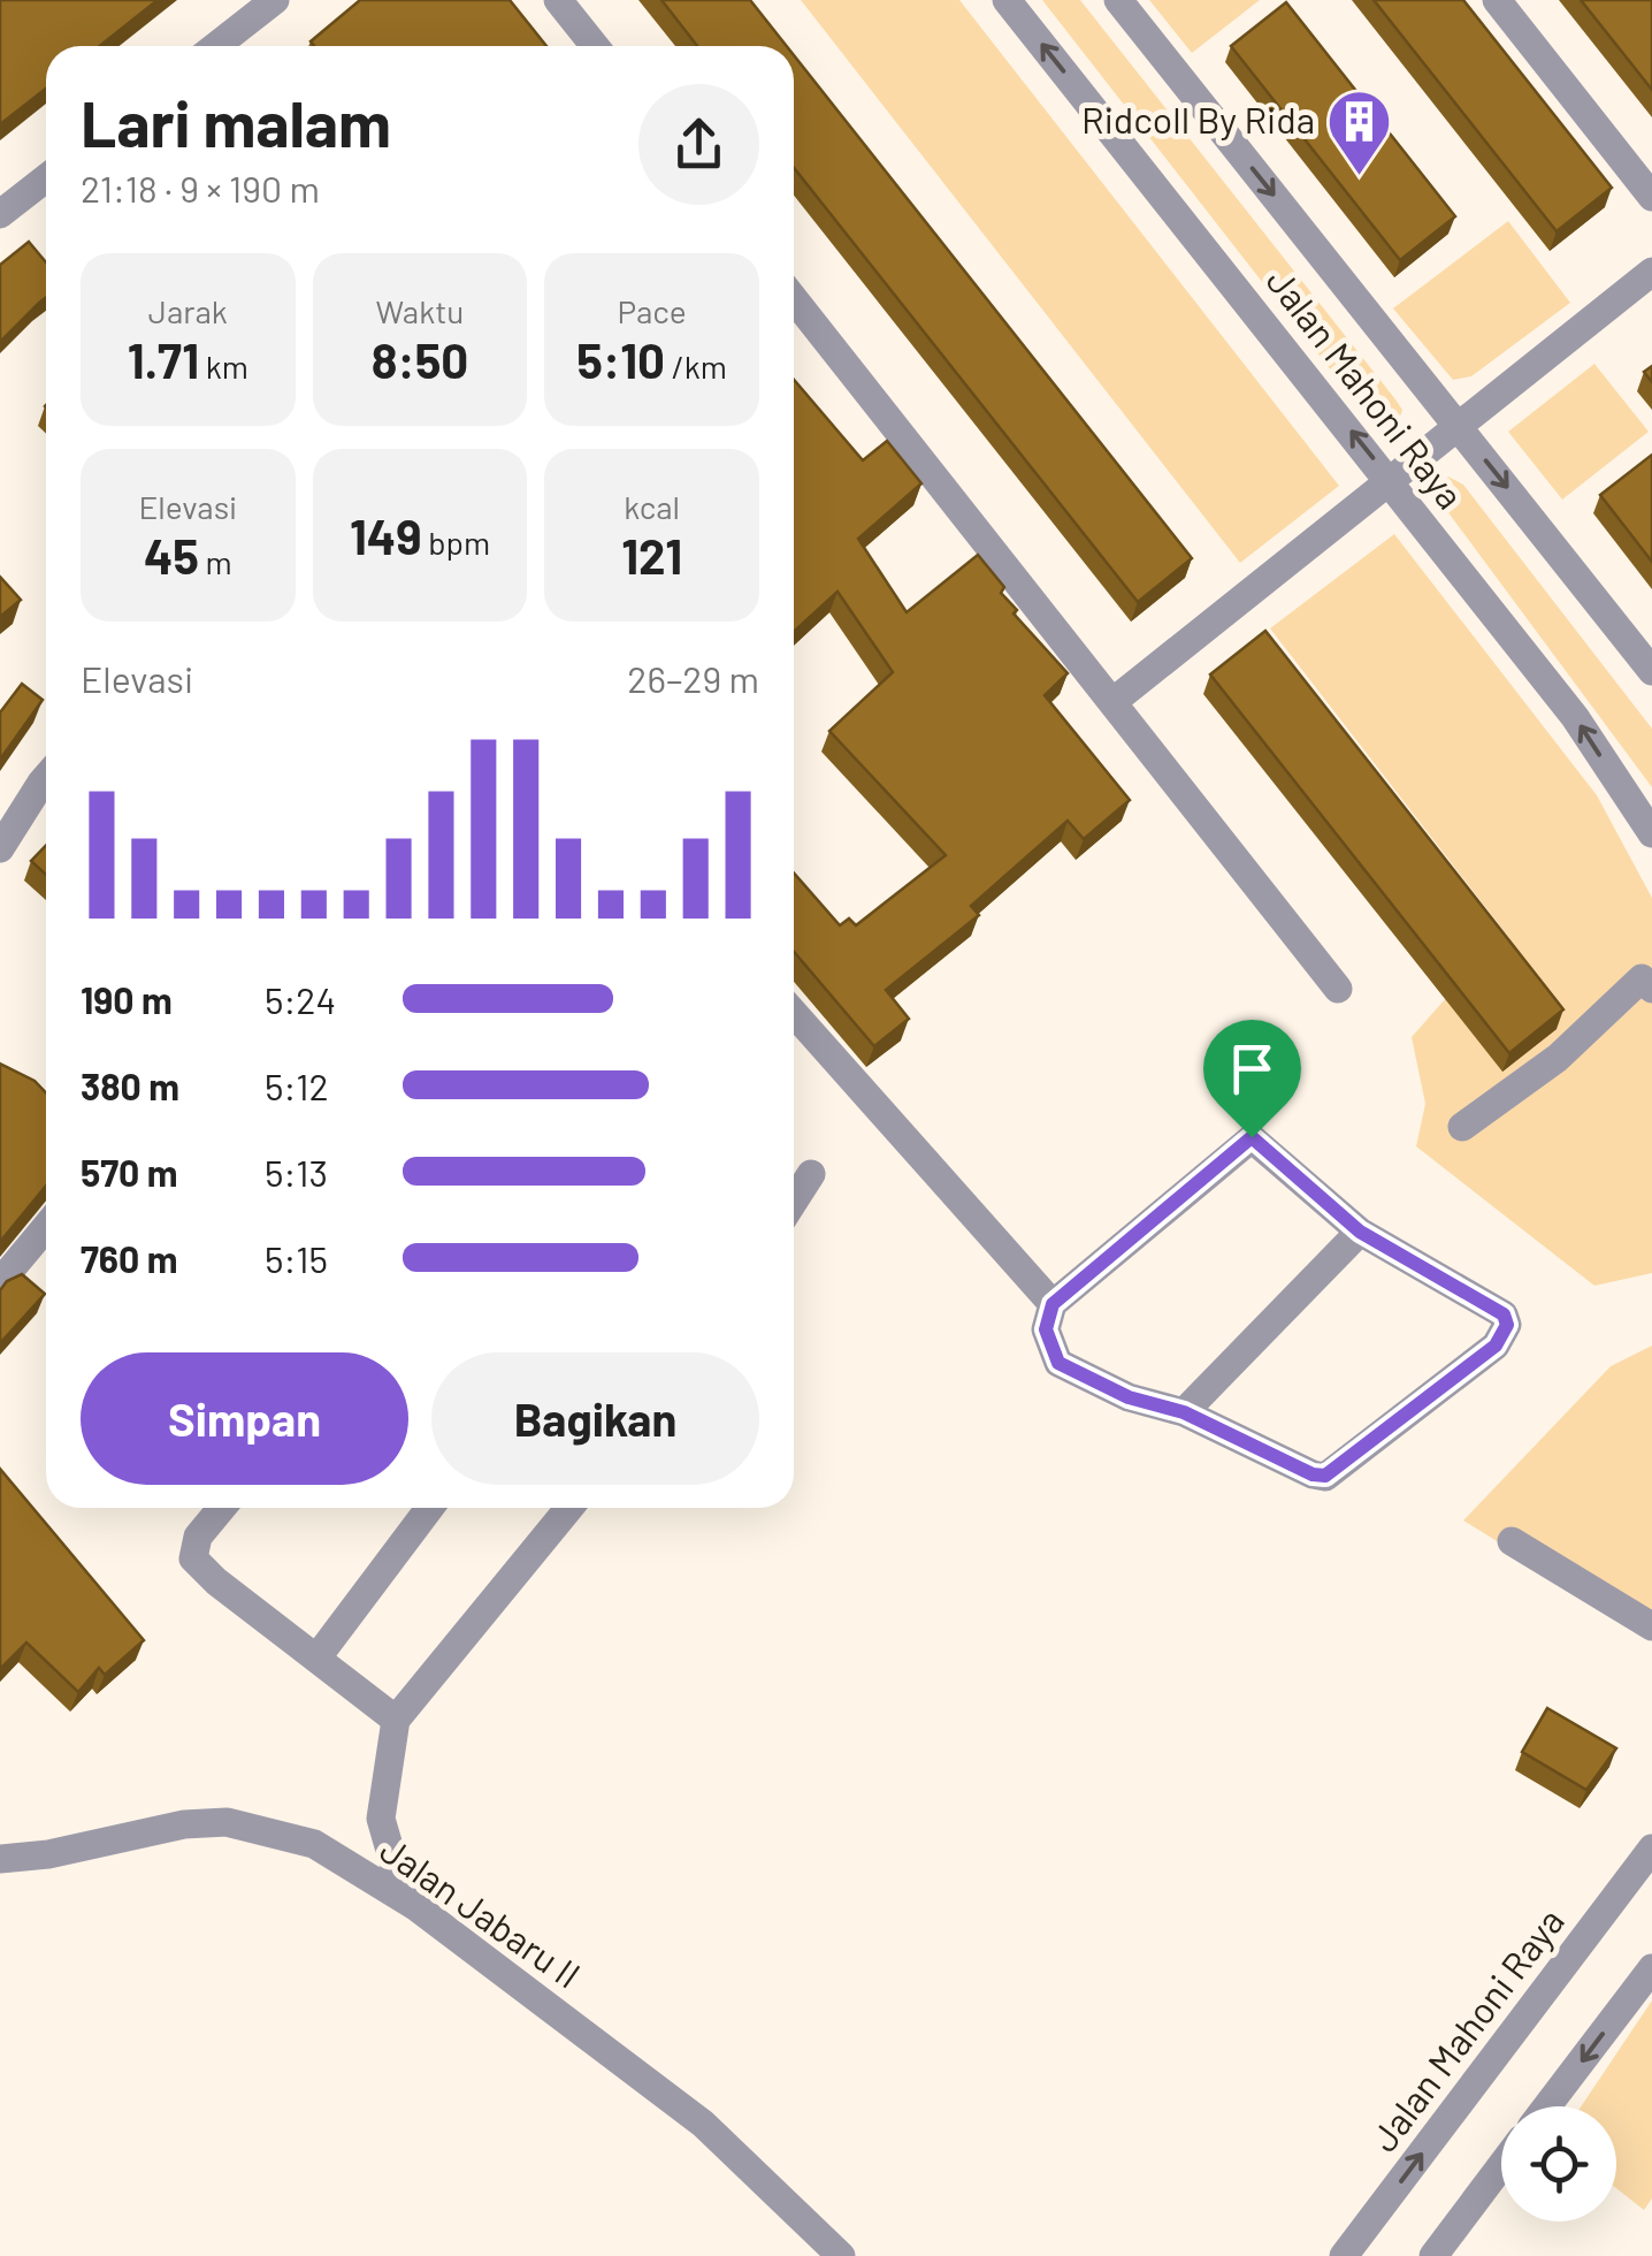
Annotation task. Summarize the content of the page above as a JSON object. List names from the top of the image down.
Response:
{
  "streets": {
    "street": ["Jalan Mahoni Raya", "Jalan Jabaru II"]
  },
  "places": {
    "building": ["Ridcoll By Rida"]
  },
  "page": {
    "heading": ["Lari malam", "21:18 · 9 × 190 m"],
    "stats": [
      ["Jarak", "1.71 km"],
      ["Waktu", "8:50"],
      ["Pace", "5:10 /km"],
      ["Elevasi", "45 m"],
      ["149 bpm"],
      ["kcal", "121"]
    ],
    "chart": ["Elevasi", "26–29 m"],
    "list": [
      {
        "name": "190 m",
        "note": "5:24"
      },
      {
        "name": "380 m",
        "note": "5:12"
      },
      {
        "name": "570 m",
        "note": "5:13"
      },
      {
        "name": "760 m",
        "note": "5:15"
      }
    ],
    "buttons": ["Simpan", "Bagikan"]
  }
}
